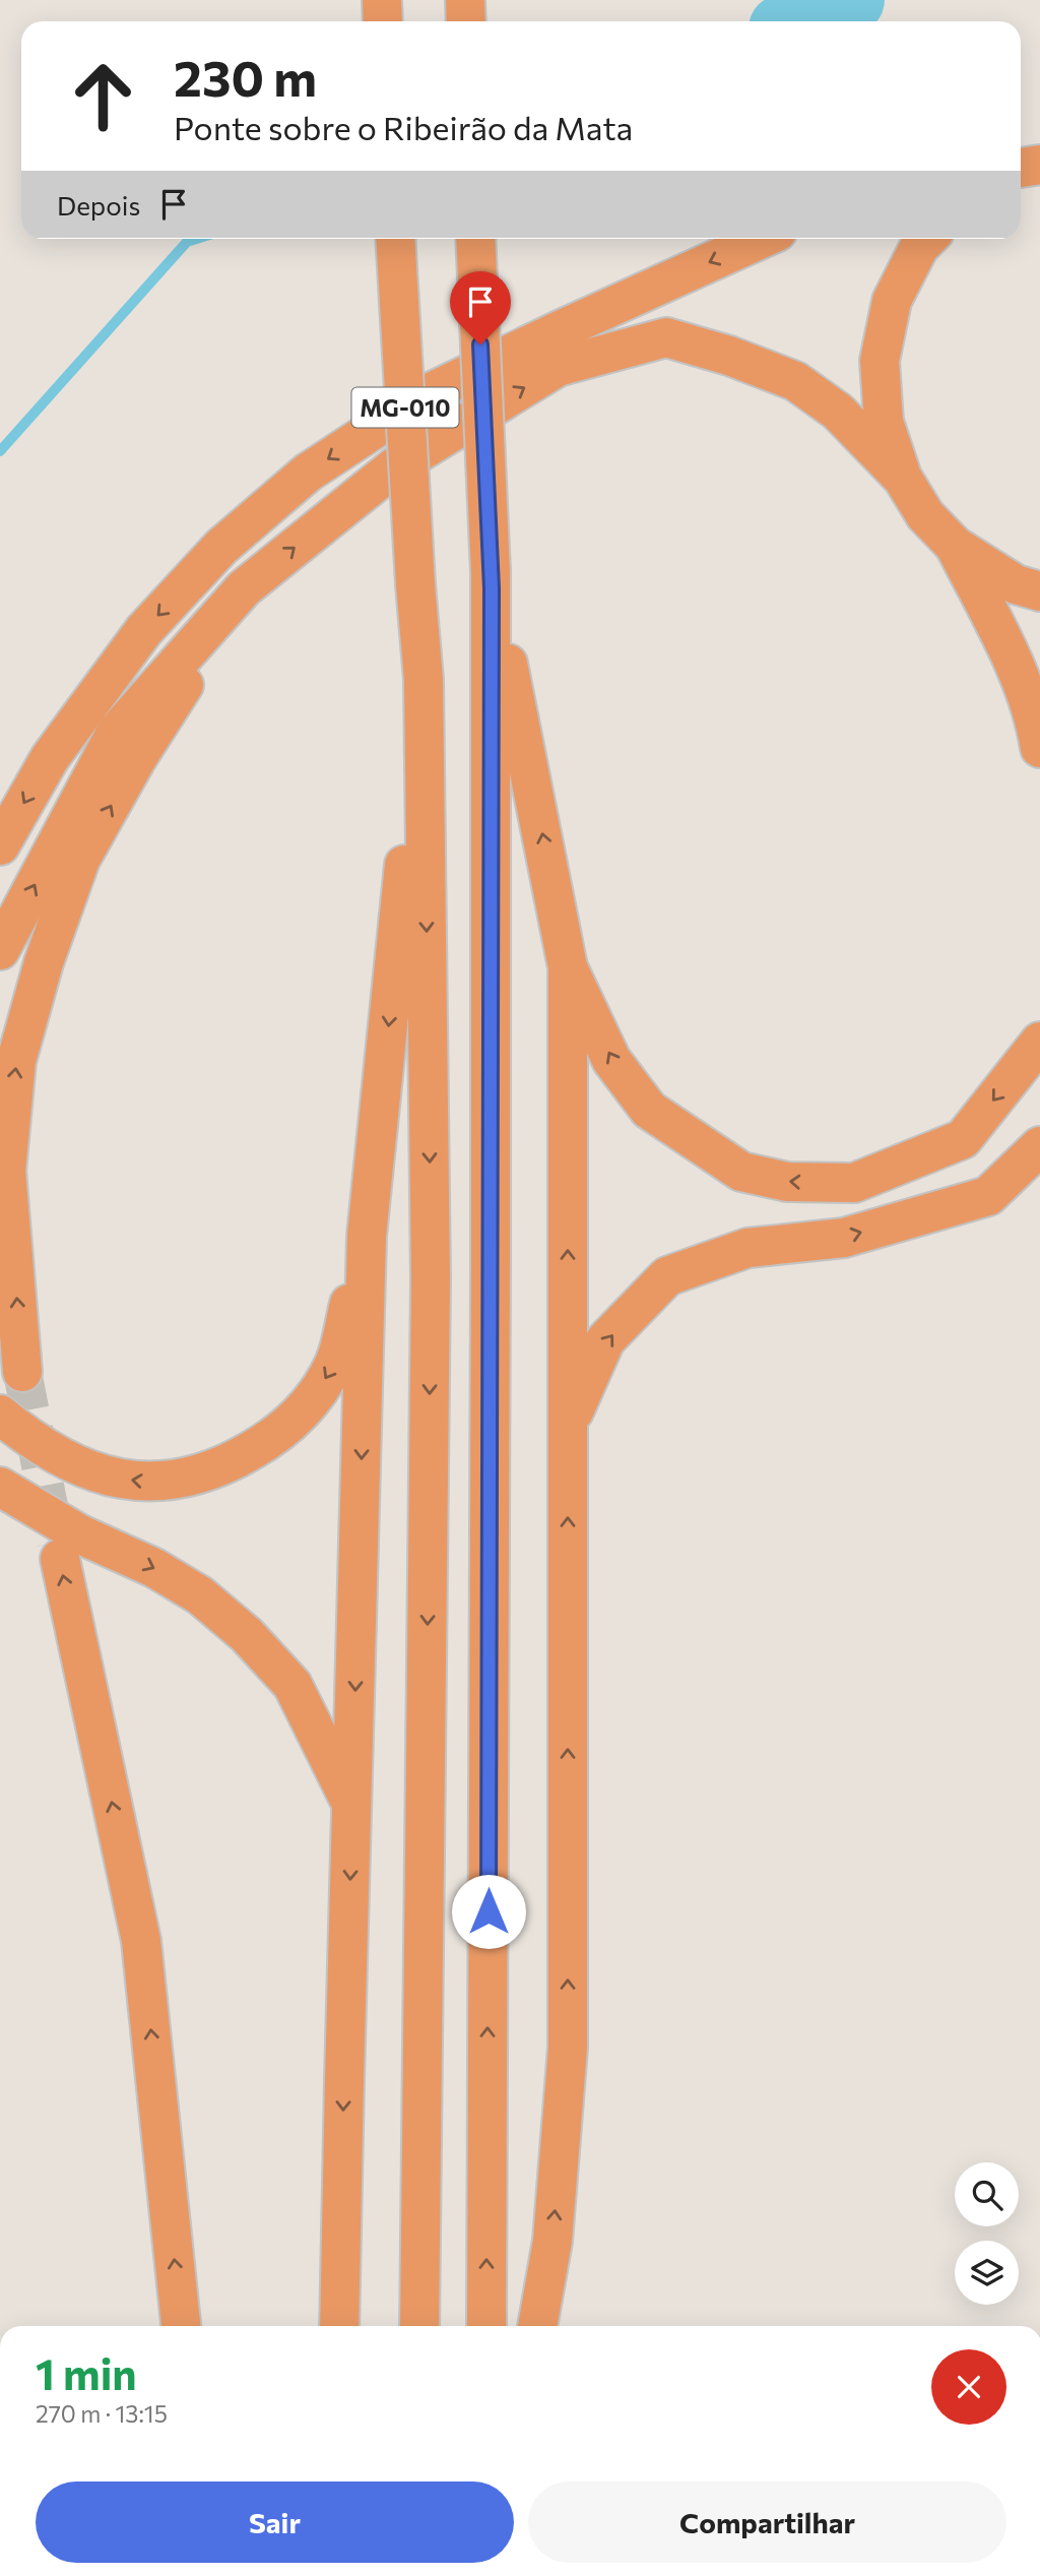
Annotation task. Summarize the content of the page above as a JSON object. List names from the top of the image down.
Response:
{
  "streets": {
    "highway": ["MG-010"]
  },
  "page": {
    "turn": ["230 m", "Ponte sobre o Ribeirão da Mata"],
    "then": "Depois",
    "heading": ["1 min", "270 m · 13:15"],
    "buttons": ["Sair", "Compartilhar"]
  }
}
